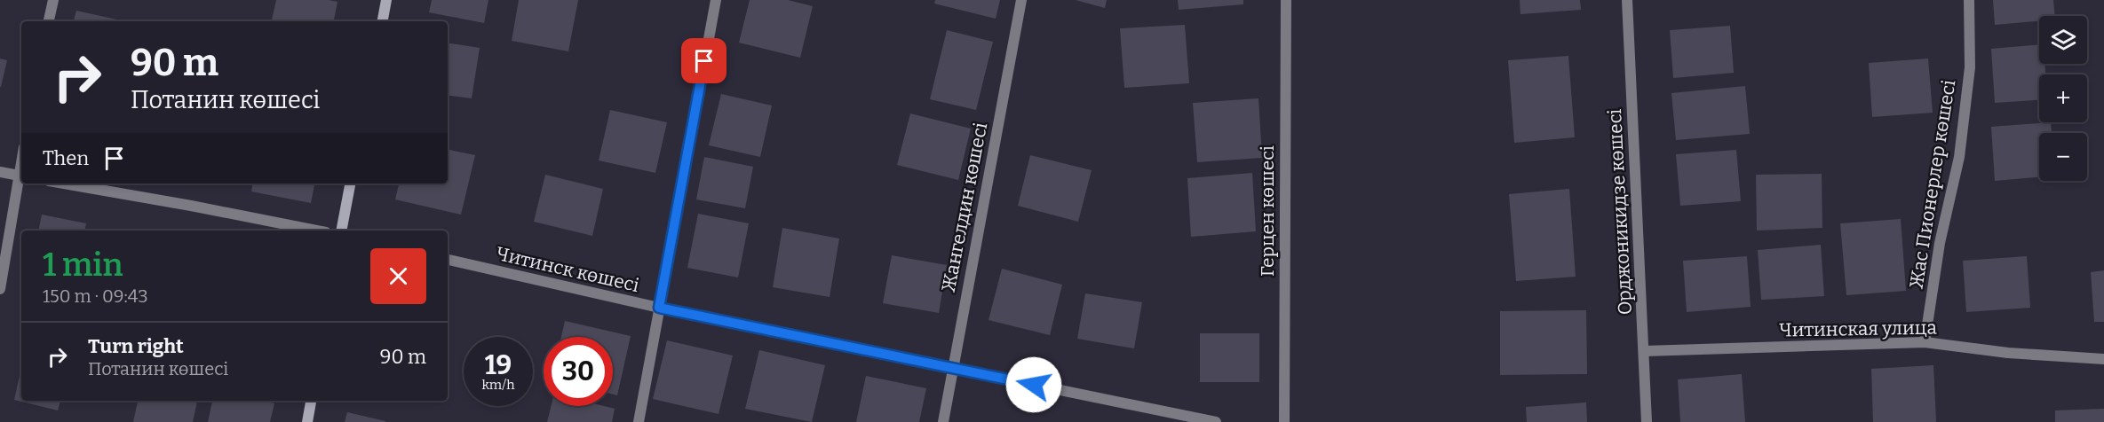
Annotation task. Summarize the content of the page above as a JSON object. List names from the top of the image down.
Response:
{
  "streets": {
    "street": [
      "Жас Пионерлер көшесі",
      "Жангелдин көшесі",
      "Герцен көшесі",
      "Орджоникидзе көшесі",
      "Читинск көшесі",
      "Читинская улица"
    ]
  },
  "crossings": [
    ["Жас Пионерлер көшесі", "Читинская улица"],
    ["Жангелдин көшесі", "Читинск көшесі"],
    ["Орджоникидзе көшесі", "Читинская улица"]
  ],
  "page": {
    "map_buttons": ["+", "−"],
    "turn": ["90 m", "Потанин көшесі"],
    "then": "Then",
    "heading": ["1 min", "150 m · 09:43"],
    "list": [
      {
        "name": "Turn right",
        "note": "Потанин көшесі",
        "value": "90 m"
      }
    ],
    "speed": "19 km/h",
    "limit": "30"
  }
}
